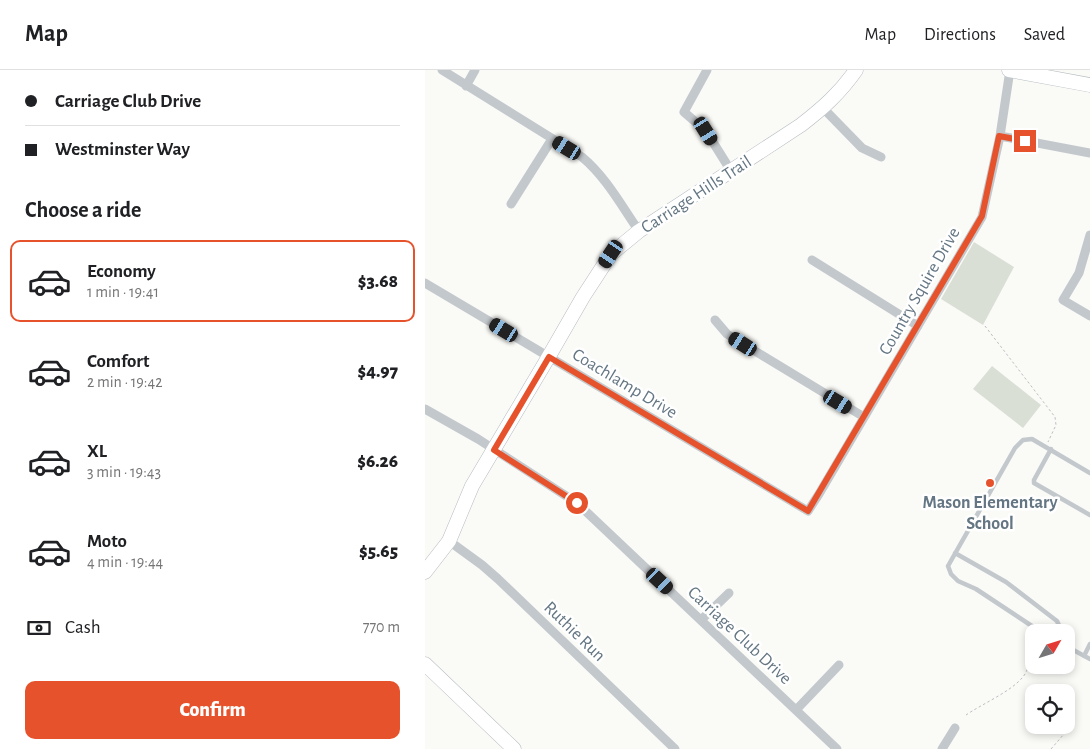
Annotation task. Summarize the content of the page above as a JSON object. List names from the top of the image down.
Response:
{
  "streets": {
    "street": [
      "Carriage Hills Trail",
      "Country Squire Drive",
      "Coachlamp Drive",
      "Ruthie Run",
      "Carriage Club Drive"
    ]
  },
  "crossings": [
    ["Carriage Hills Trail", "Coachlamp Drive"],
    ["Carriage Hills Trail", "Ruthie Run"],
    ["Carriage Hills Trail", "Carriage Club Drive"],
    ["Country Squire Drive", "Coachlamp Drive"]
  ],
  "places": ["Mason Elementary School"],
  "north": "top right",
  "page": {
    "header": "Map",
    "nav": ["Map", "Directions", "Saved"],
    "banner": ["Carriage Club Drive", "Westminster Way"],
    "heading": "Choose a ride",
    "list": [
      {
        "name": "Economy",
        "note": "1 min · 19:41",
        "value": "$3.68"
      },
      {
        "name": "Comfort",
        "note": "2 min · 19:42",
        "value": "$4.97"
      },
      {
        "name": "XL",
        "note": "3 min · 19:43",
        "value": "$6.26"
      },
      {
        "name": "Moto",
        "note": "4 min · 19:44",
        "value": "$5.65"
      }
    ],
    "pay": ["Cash", "770 m"],
    "buttons": "Confirm"
  }
}
